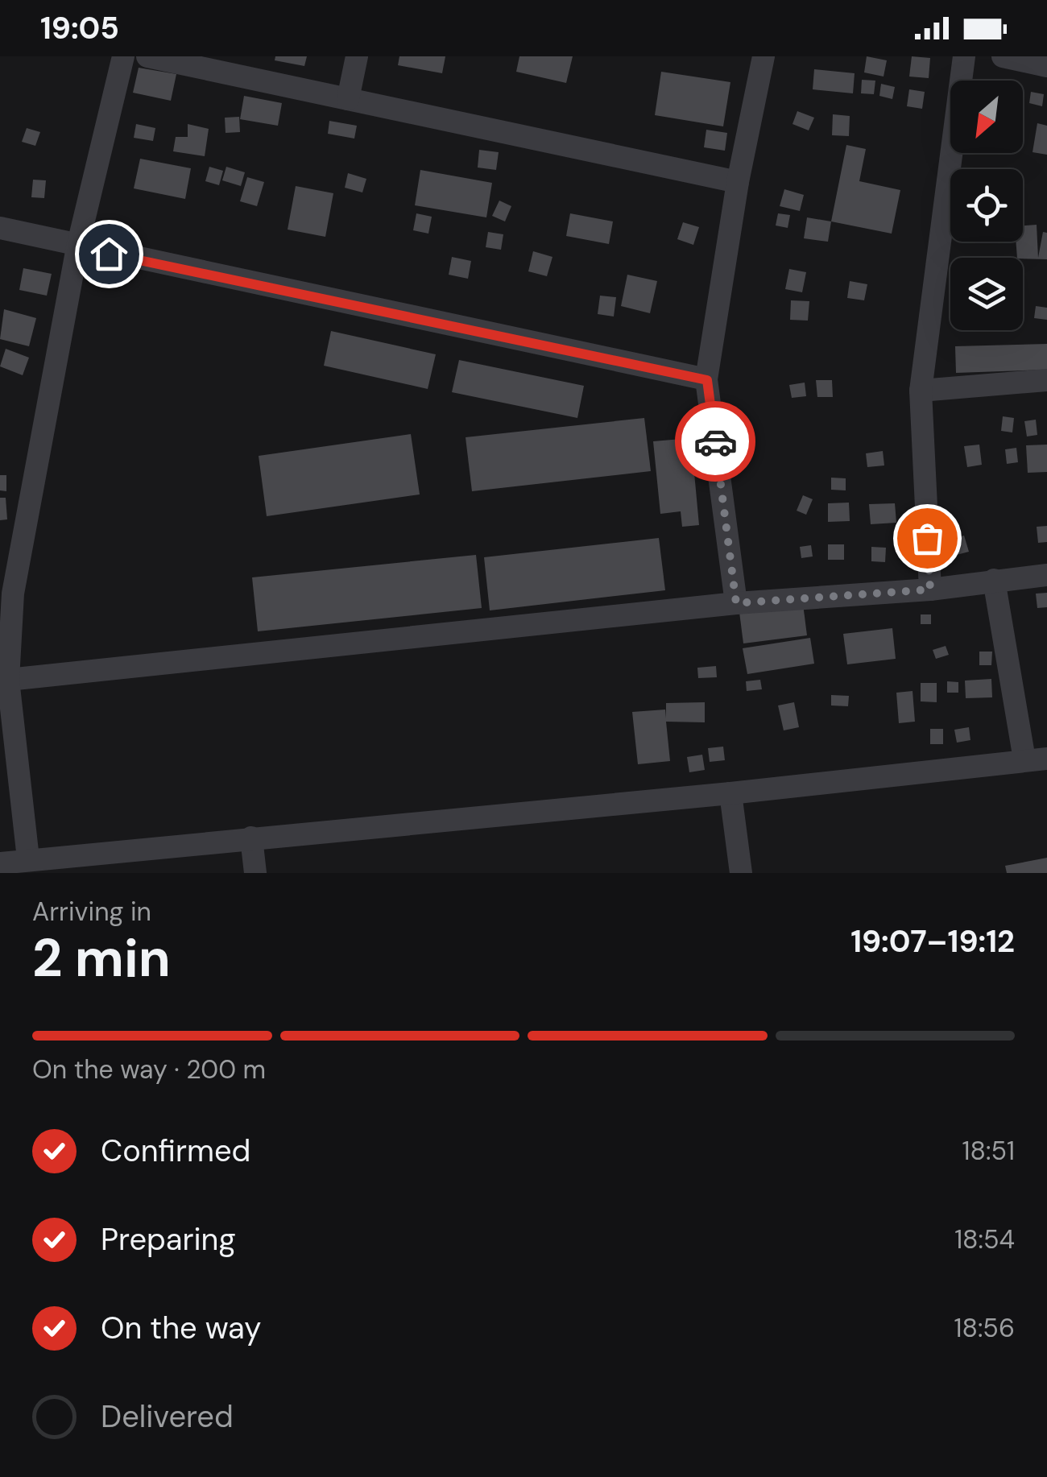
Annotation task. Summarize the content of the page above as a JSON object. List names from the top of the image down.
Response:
{
  "north": "bottom left",
  "page": {
    "status": "19:05",
    "heading": ["2 min", "Arriving in", "19:07–19:12"],
    "bar": "On the way · 200 m",
    "list": [
      ["Confirmed", "18:51"],
      ["Preparing", "18:54"],
      ["On the way", "18:56"],
      "Delivered"
    ]
  }
}
